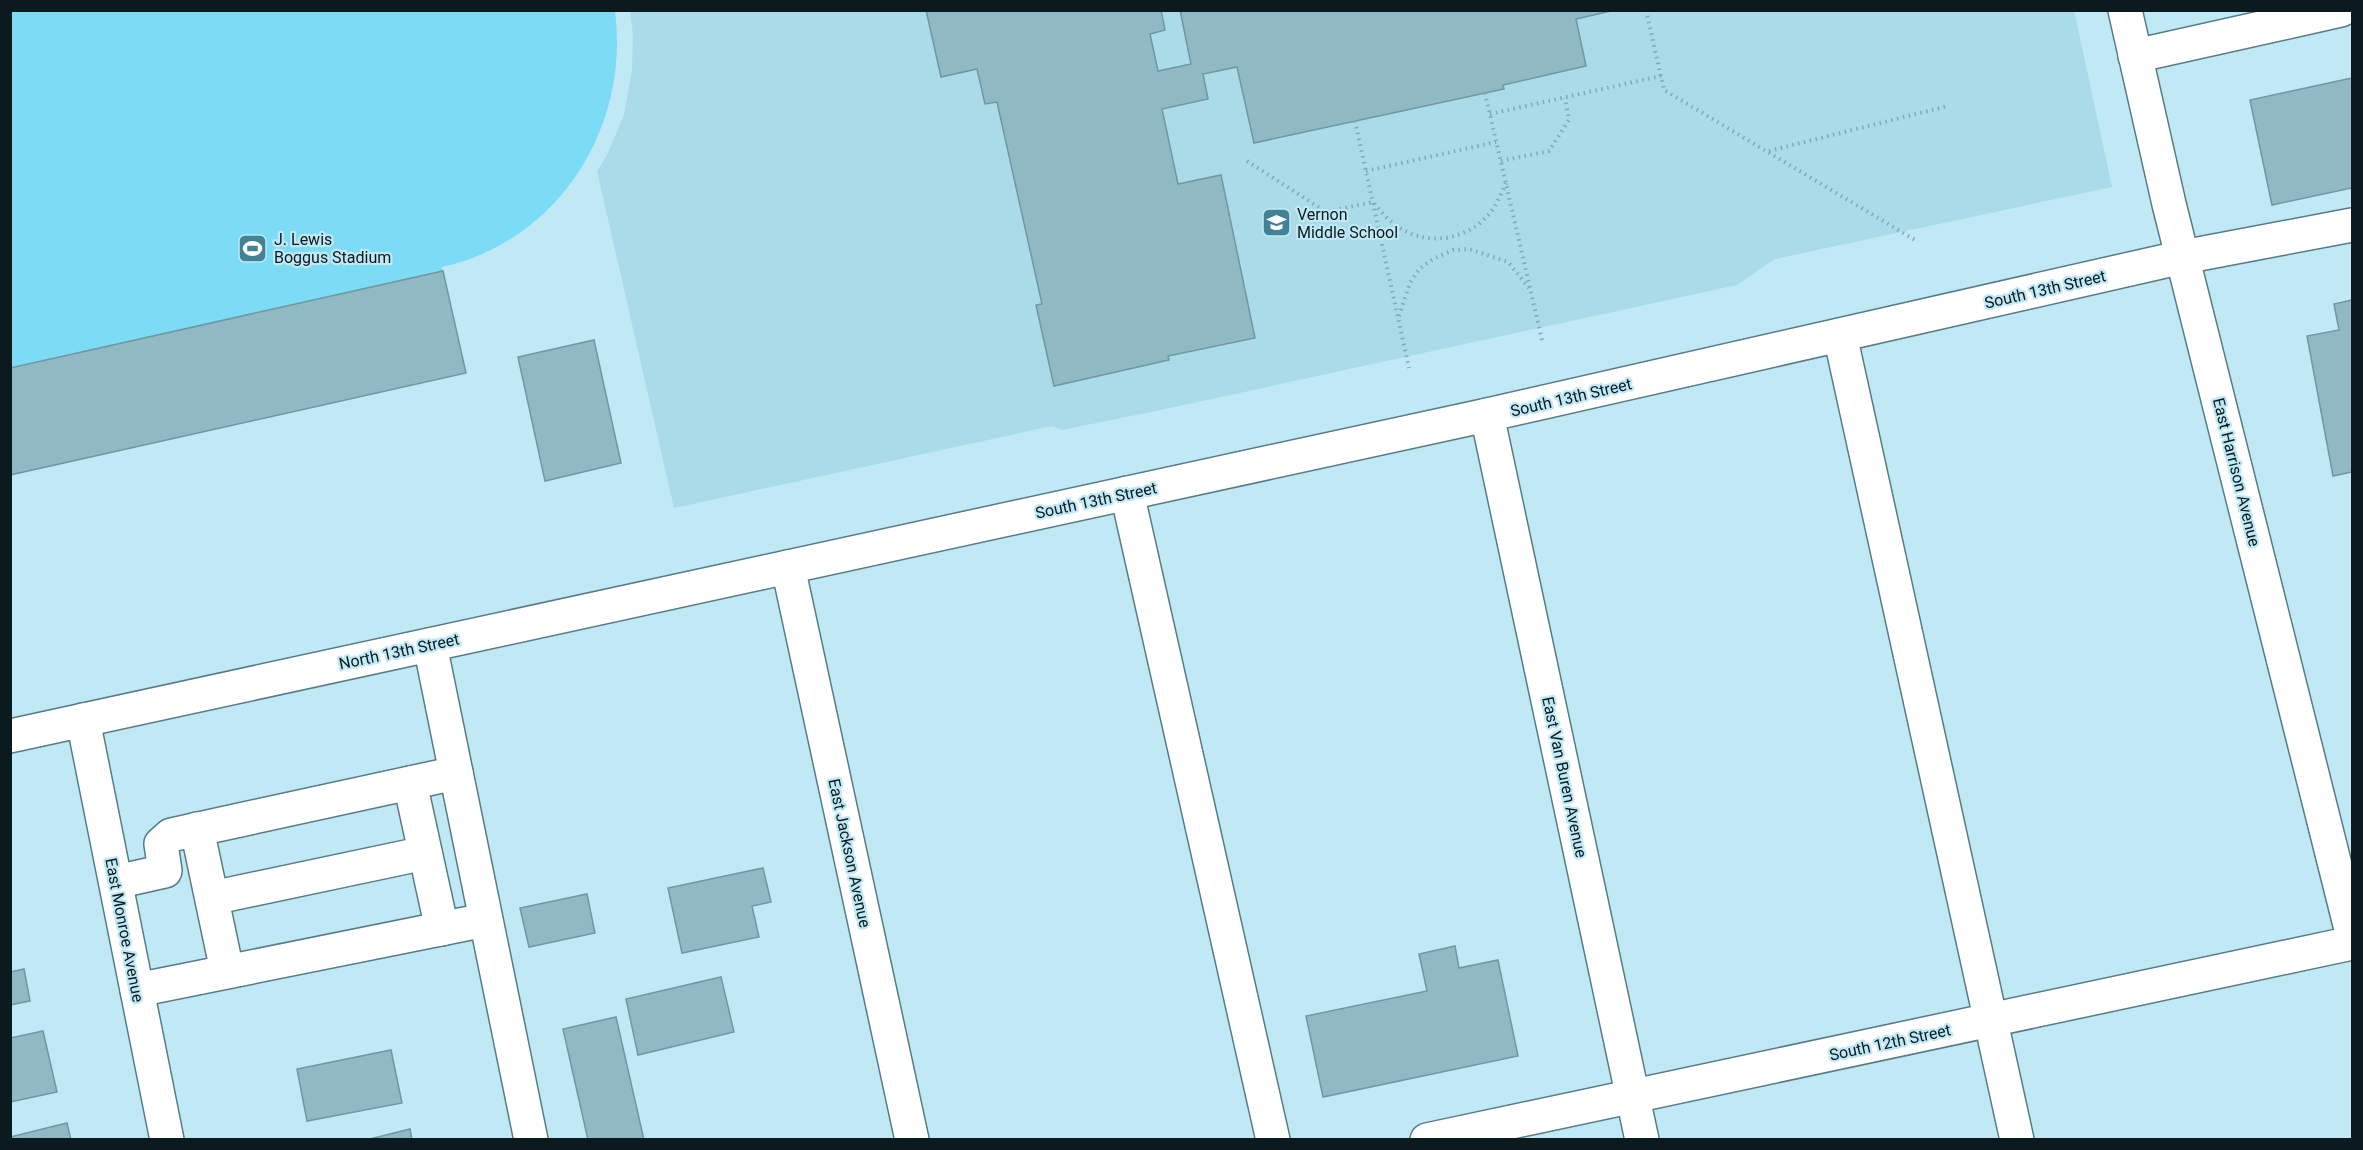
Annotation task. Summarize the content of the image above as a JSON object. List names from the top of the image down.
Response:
{
  "streets": {
    "street": [
      "South 13th Street",
      "East Harrison Avenue",
      "North 13th Street",
      "East Van Buren Avenue",
      "East Jackson Avenue",
      "East Monroe Avenue",
      "South 12th Street"
    ]
  },
  "crossings": [
    ["South 13th Street", "East Harrison Avenue"],
    ["South 13th Street", "North 13th Street"],
    ["South 13th Street", "East Van Buren Avenue"],
    ["South 13th Street", "East Jackson Avenue"],
    ["North 13th Street", "East Jackson Avenue"],
    ["North 13th Street", "East Monroe Avenue"],
    ["East Van Buren Avenue", "South 12th Street"]
  ],
  "places": {
    "school or university": ["Vernon Middle School"],
    "sports": ["J. Lewis Boggus Stadium"]
  }
}
